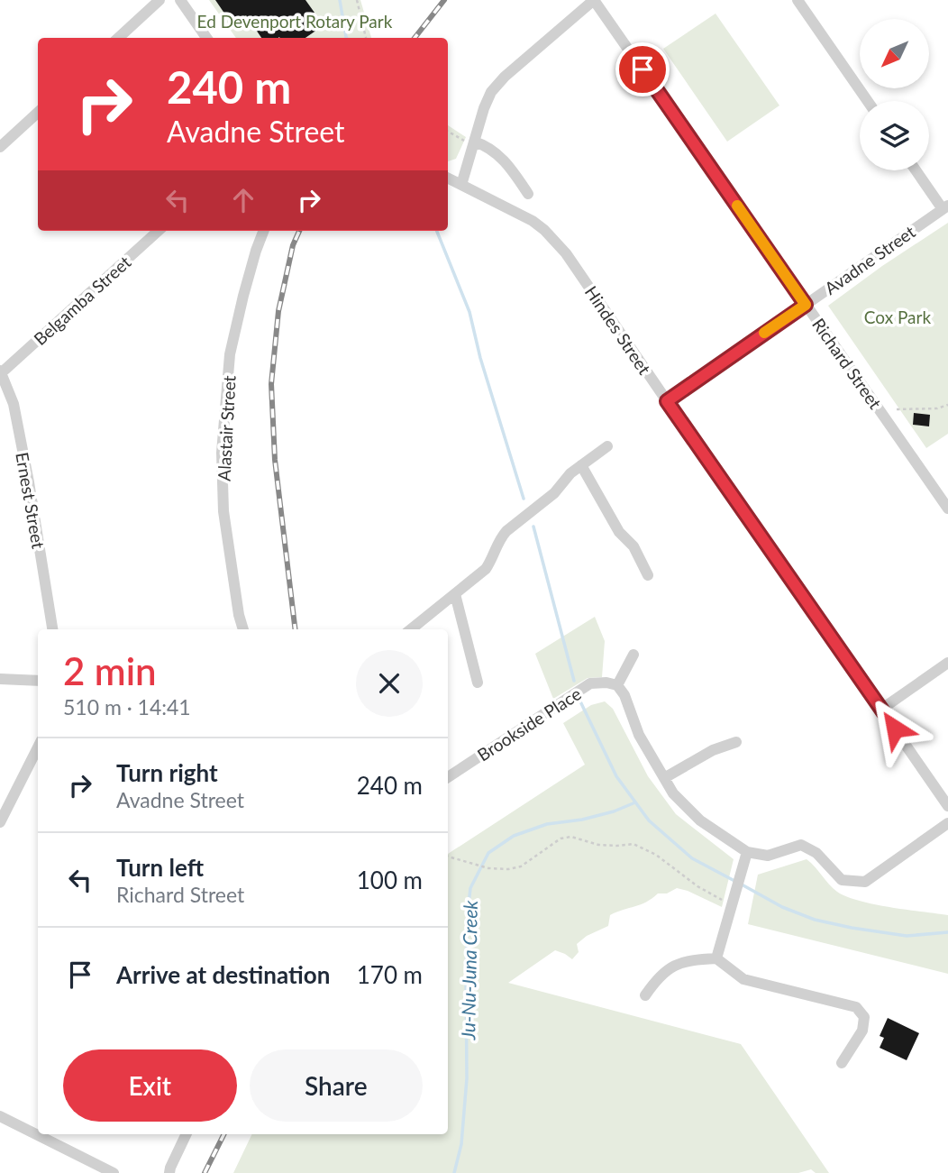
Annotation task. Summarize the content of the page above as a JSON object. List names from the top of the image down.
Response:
{
  "streets": {
    "street": [
      "Avadne Street",
      "Belgamba Street",
      "Hindes Street",
      "Richard Street",
      "Alastair Street",
      "Ernest Street",
      "Brookside Place"
    ]
  },
  "crossings": [
    ["Avadne Street", "Hindes Street"],
    ["Avadne Street", "Richard Street"],
    ["Belgamba Street", "Ernest Street"]
  ],
  "water": ["Ju-Nu-Juna Creek"],
  "parks": ["Ed Devenport Rotary Park", "Cox Park"],
  "north": "bottom left",
  "page": {
    "turn": ["240 m", "Avadne Street"],
    "heading": ["2 min", "510 m · 14:41"],
    "list": [
      {
        "name": "Turn right",
        "note": "Avadne Street",
        "value": "240 m"
      },
      {
        "name": "Turn left",
        "note": "Richard Street",
        "value": "100 m"
      },
      {
        "name": "Arrive at destination",
        "value": "170 m"
      }
    ],
    "buttons": ["Exit", "Share"]
  }
}
